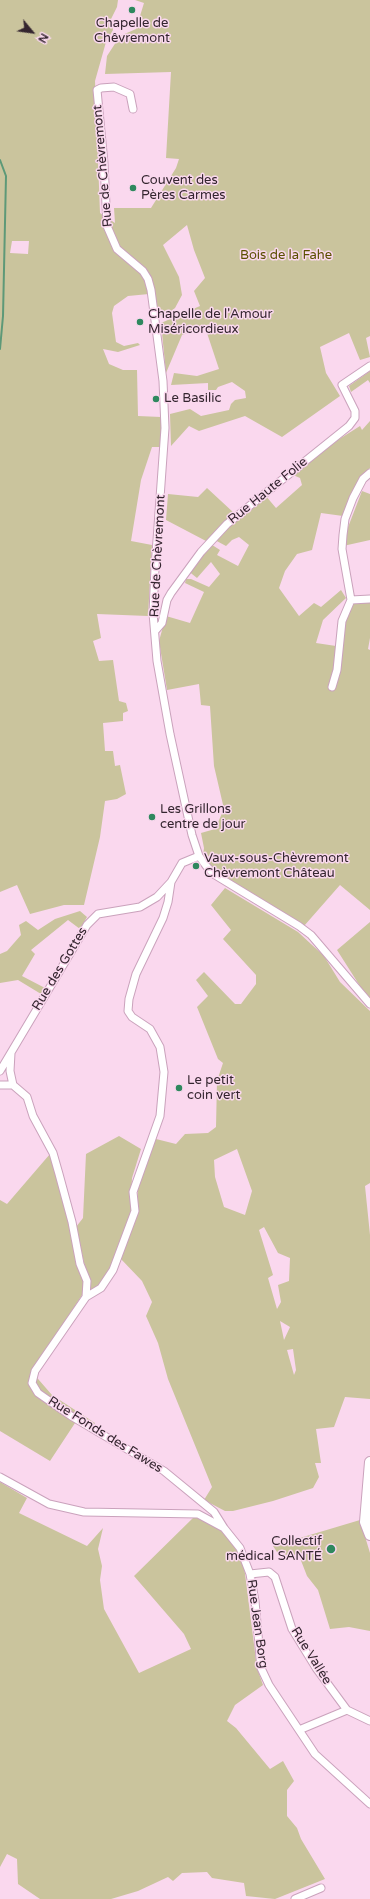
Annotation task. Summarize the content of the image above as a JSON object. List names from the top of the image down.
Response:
{
  "streets": {
    "street": [
      "Rue de Chèvremont",
      "Rue Haute Folie",
      "Rue des Gottes",
      "Rue Fonds des Fawes",
      "Rue Jean Borg",
      "Rue Vallée"
    ]
  },
  "crossings": [
    ["Rue de Chèvremont", "Rue Haute Folie"],
    ["Rue de Chèvremont", "Rue des Gottes"],
    ["Rue Fonds des Fawes", "Rue Jean Borg"],
    ["Rue Jean Borg", "Rue Vallée"]
  ],
  "parks": ["Bois de la Fahe"],
  "places": [
    "Chapelle de Chêvremont",
    "Couvent des Pères Carmes",
    "Chapelle de l'Amour Miséricordieux",
    "Le Basilic",
    "Les Grillons centre de jour",
    "Vaux-sous-Chèvremont Chèvremont Château",
    "Le petit coin vert",
    "Collectif médical SANTÉ"
  ],
  "north": "bottom right"
}
